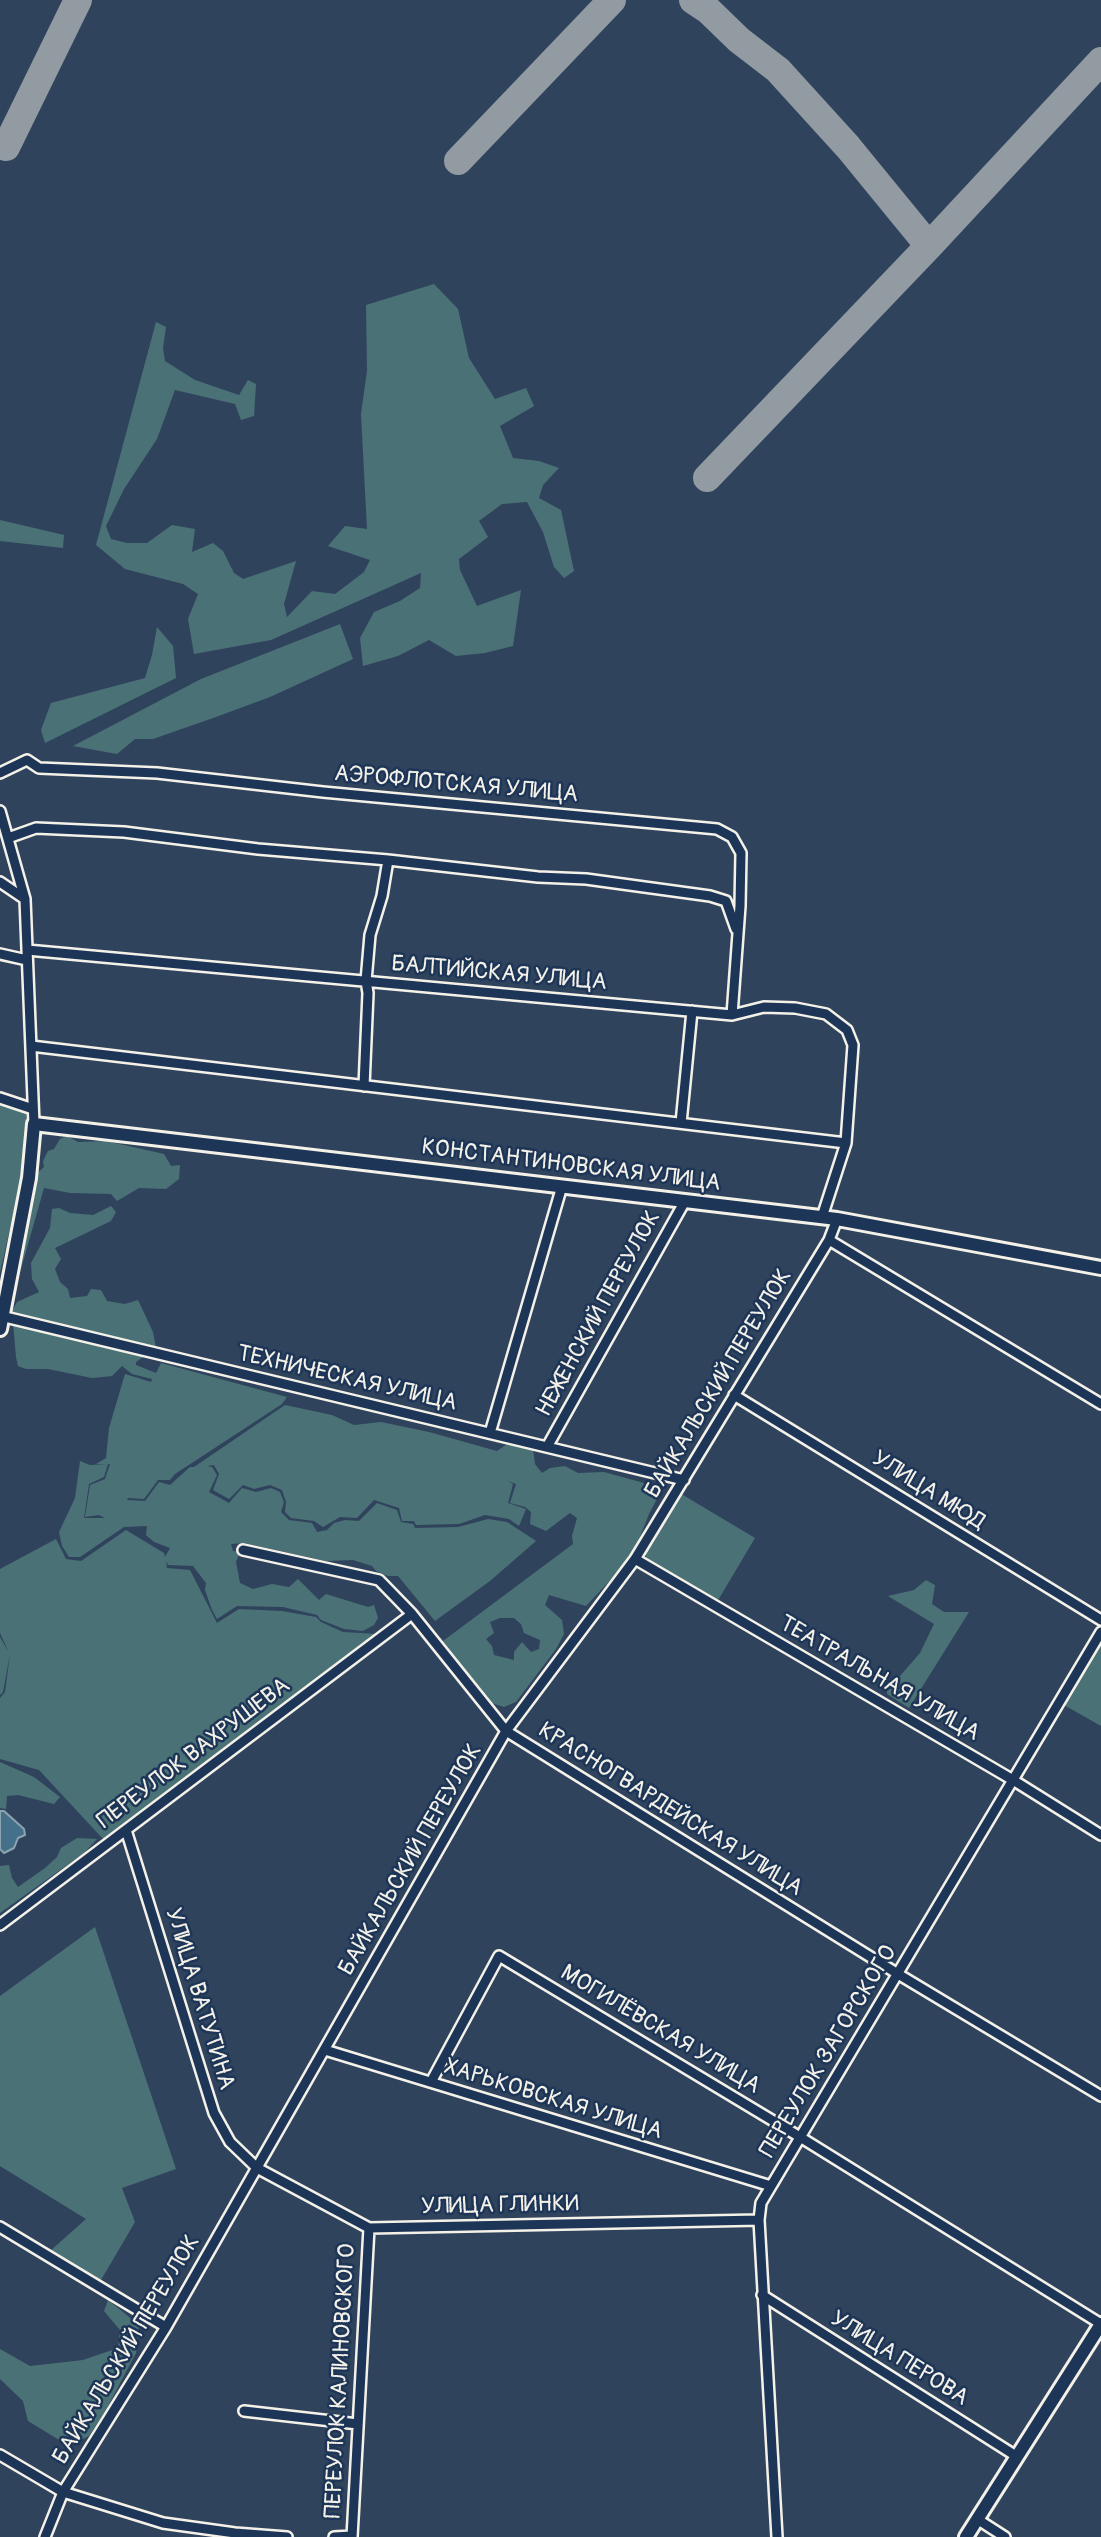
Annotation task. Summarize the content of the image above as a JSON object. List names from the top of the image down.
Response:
{
  "streets": {
    "street": [
      "АЭРОФЛОТСКАЯ УЛИЦА",
      "БАЛТИЙСКАЯ УЛИЦА",
      "КОНСТАНТИНОВСКАЯ УЛИЦА",
      "НЕЖЕНСКИЙ ПЕРЕУЛОК",
      "ТЕХНИЧЕСКАЯ УЛИЦА",
      "БАЙКАЛЬСКИЙ ПЕРЕУЛОК",
      "УЛИЦА МЮД",
      "ТЕАТРАЛЬНАЯ УЛИЦА",
      "ПЕРЕУЛОК ВАХРУШЕВА",
      "КРАСНОГВАРДЕЙСКАЯ УЛИЦА",
      "УЛИЦА ВАТУТИНА",
      "МОГИЛЁВСКАЯ УЛИЦА",
      "ПЕРЕУЛОК ЗАГОРСКОГО",
      "ХАРЬКОВСКАЯ УЛИЦА",
      "УЛИЦА ГЛИНКИ",
      "УЛИЦА ПЕРОВА",
      "ПЕРЕУЛОК КАЛИНОВСКОГО"
    ]
  },
  "crossings": [
    ["АЭРОФЛОТСКАЯ УЛИЦА", "БАЛТИЙСКАЯ УЛИЦА"],
    ["БАЛТИЙСКАЯ УЛИЦА", "КОНСТАНТИНОВСКАЯ УЛИЦА"],
    ["КОНСТАНТИНОВСКАЯ УЛИЦА", "НЕЖЕНСКИЙ ПЕРЕУЛОК"],
    ["КОНСТАНТИНОВСКАЯ УЛИЦА", "БАЙКАЛЬСКИЙ ПЕРЕУЛОК"],
    ["НЕЖЕНСКИЙ ПЕРЕУЛОК", "ТЕХНИЧЕСКАЯ УЛИЦА"],
    ["ТЕХНИЧЕСКАЯ УЛИЦА", "БАЙКАЛЬСКИЙ ПЕРЕУЛОК"],
    ["БАЙКАЛЬСКИЙ ПЕРЕУЛОК", "УЛИЦА МЮД"],
    ["БАЙКАЛЬСКИЙ ПЕРЕУЛОК", "ТЕАТРАЛЬНАЯ УЛИЦА"],
    ["БАЙКАЛЬСКИЙ ПЕРЕУЛОК", "КРАСНОГВАРДЕЙСКАЯ УЛИЦА"],
    ["БАЙКАЛЬСКИЙ ПЕРЕУЛОК", "УЛИЦА ВАТУТИНА"],
    ["БАЙКАЛЬСКИЙ ПЕРЕУЛОК", "ХАРЬКОВСКАЯ УЛИЦА"],
    ["БАЙКАЛЬСКИЙ ПЕРЕУЛОК", "УЛИЦА ГЛИНКИ"],
    ["ТЕАТРАЛЬНАЯ УЛИЦА", "ПЕРЕУЛОК ЗАГОРСКОГО"],
    ["ПЕРЕУЛОК ВАХРУШЕВА", "КРАСНОГВАРДЕЙСКАЯ УЛИЦА"],
    ["ПЕРЕУЛОК ВАХРУШЕВА", "УЛИЦА ВАТУТИНА"],
    ["КРАСНОГВАРДЕЙСКАЯ УЛИЦА", "ПЕРЕУЛОК ЗАГОРСКОГО"],
    ["УЛИЦА ВАТУТИНА", "УЛИЦА ГЛИНКИ"],
    ["МОГИЛЁВСКАЯ УЛИЦА", "ПЕРЕУЛОК ЗАГОРСКОГО"],
    ["МОГИЛЁВСКАЯ УЛИЦА", "ХАРЬКОВСКАЯ УЛИЦА"],
    ["ПЕРЕУЛОК ЗАГОРСКОГО", "ХАРЬКОВСКАЯ УЛИЦА"],
    ["ПЕРЕУЛОК ЗАГОРСКОГО", "УЛИЦА ГЛИНКИ"],
    ["ПЕРЕУЛОК ЗАГОРСКОГО", "УЛИЦА ПЕРОВА"],
    ["УЛИЦА ГЛИНКИ", "ПЕРЕУЛОК КАЛИНОВСКОГО"]
  ]
}
